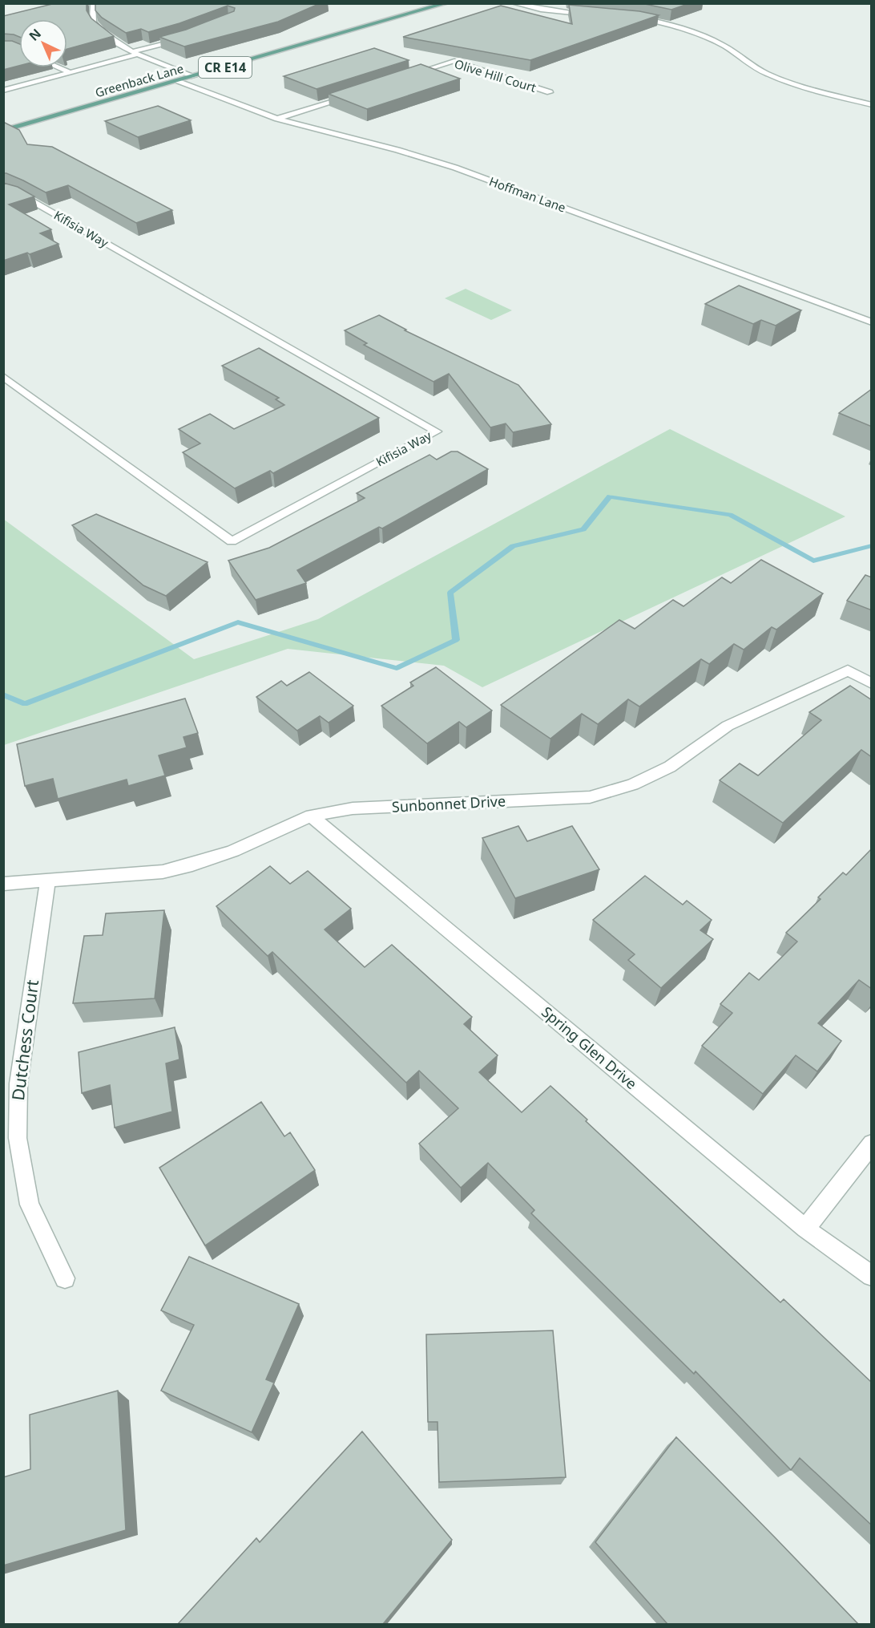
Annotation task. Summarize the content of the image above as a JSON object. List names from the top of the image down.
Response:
{
  "streets": {
    "main road": ["CR E14", "Greenback Lane"],
    "street": [
      "Olive Hill Court",
      "Hoffman Lane",
      "Kifisia Way",
      "Sunbonnet Drive",
      "Dutchess Court",
      "Spring Glen Drive"
    ]
  },
  "crossings": [
    ["Greenback Lane", "Hoffman Lane"],
    ["Sunbonnet Drive", "Dutchess Court"],
    ["Sunbonnet Drive", "Spring Glen Drive"]
  ],
  "north": "top left"
}
